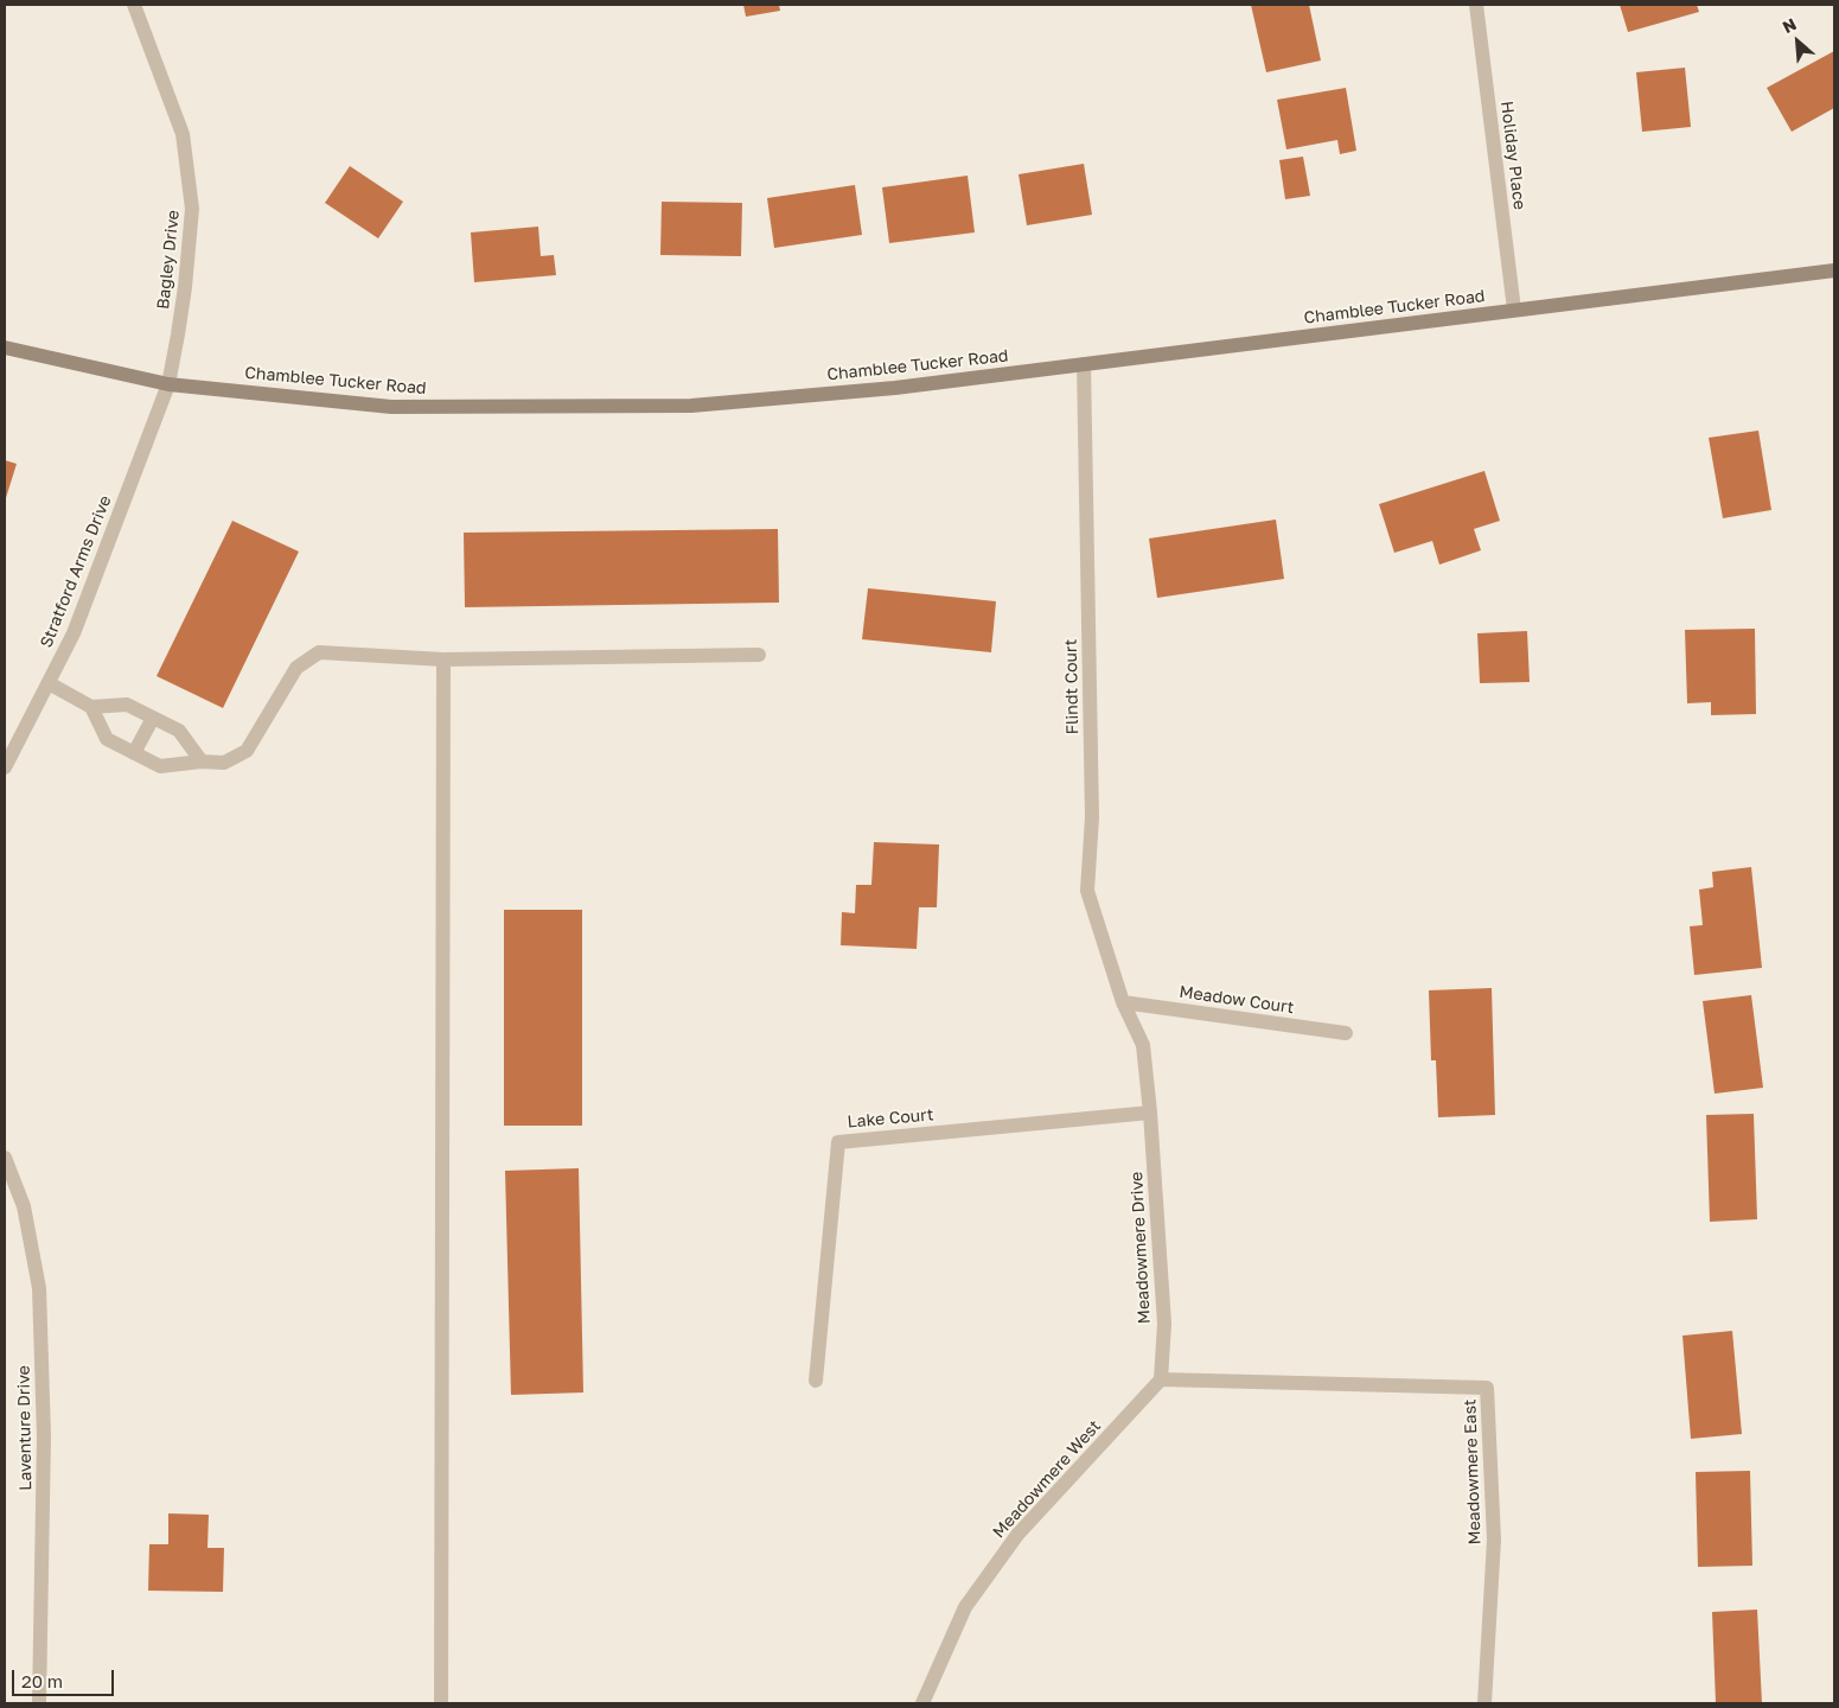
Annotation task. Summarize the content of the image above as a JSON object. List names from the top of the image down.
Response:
{
  "streets": {
    "main road": ["Chamblee Tucker Road"],
    "street": [
      "Holiday Place",
      "Bagley Drive",
      "Stratford Arms Drive",
      "Flindt Court",
      "Meadow Court",
      "Lake Court",
      "Meadowmere Drive",
      "Laventure Drive",
      "Meadowmere East",
      "Meadowmere West"
    ]
  },
  "crossings": [
    ["Holiday Place", "Chamblee Tucker Road"],
    ["Bagley Drive", "Chamblee Tucker Road"],
    ["Bagley Drive", "Stratford Arms Drive"],
    ["Chamblee Tucker Road", "Stratford Arms Drive"],
    ["Chamblee Tucker Road", "Flindt Court"],
    ["Flindt Court", "Meadow Court"],
    ["Flindt Court", "Lake Court"],
    ["Flindt Court", "Meadowmere Drive"],
    ["Lake Court", "Meadowmere Drive"],
    ["Meadowmere Drive", "Meadowmere East"],
    ["Meadowmere Drive", "Meadowmere West"],
    ["Meadowmere East", "Meadowmere West"]
  ],
  "scale_bar": "20 m",
  "north": "top left"
}
